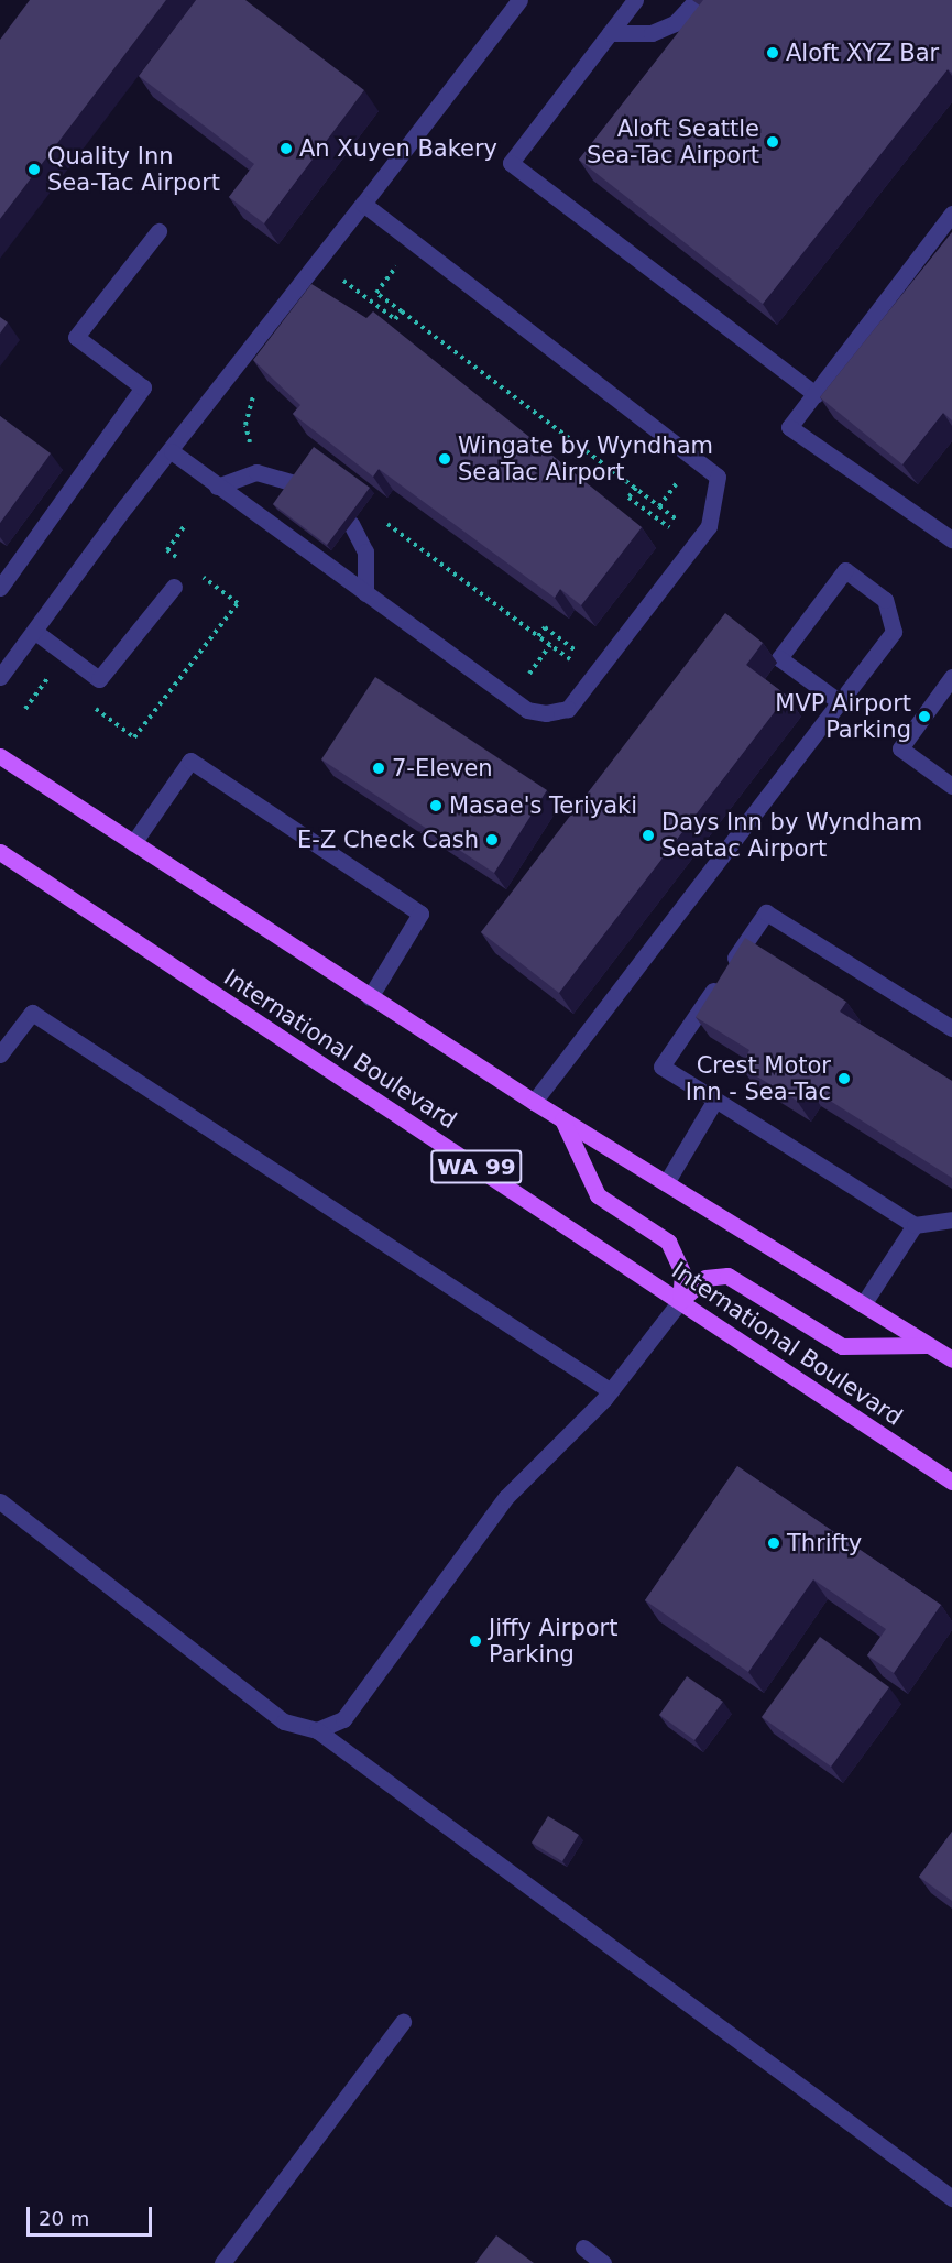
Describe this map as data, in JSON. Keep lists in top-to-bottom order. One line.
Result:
{"streets":{"main road":["International Boulevard","WA 99"]},"places":["Aloft XYZ Bar","Aloft Seattle Sea-Tac Airport","An Xuyen Bakery","Quality Inn Sea-Tac Airport","Wingate by Wyndham SeaTac Airport","MVP Airport Parking","7-Eleven","Masae's Teriyaki","Days Inn by Wyndham Seatac Airport","E-Z Check Cash","Crest Motor Inn - Sea-Tac","Thrifty","Jiffy Airport Parking"],"scale_bar":"20 m"}
